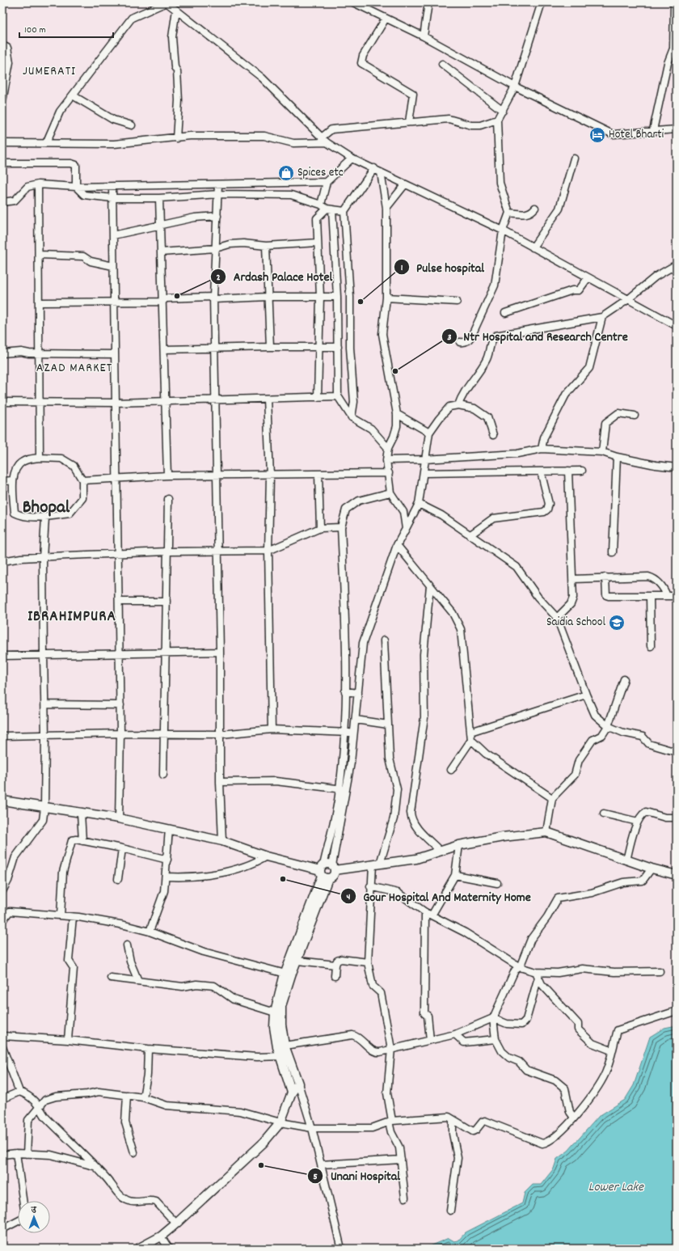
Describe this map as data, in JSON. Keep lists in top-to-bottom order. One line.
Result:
{"districts":["JUMERATI","AZAD MARKET","Bhopal","IBRAHIMPURA"],"water":["Lower Lake"],"places":{"hotel":["Hotel Bharti"],"shop":["Spices etc"],"other":["Ardash Palace Hotel","Pulse hospital","Ntr Hospital and Research Centre","Gour Hospital And Maternity Home","Unani Hospital"],"school or university":["Saidia School"]},"scale_bar":"100 m","north":"top"}
